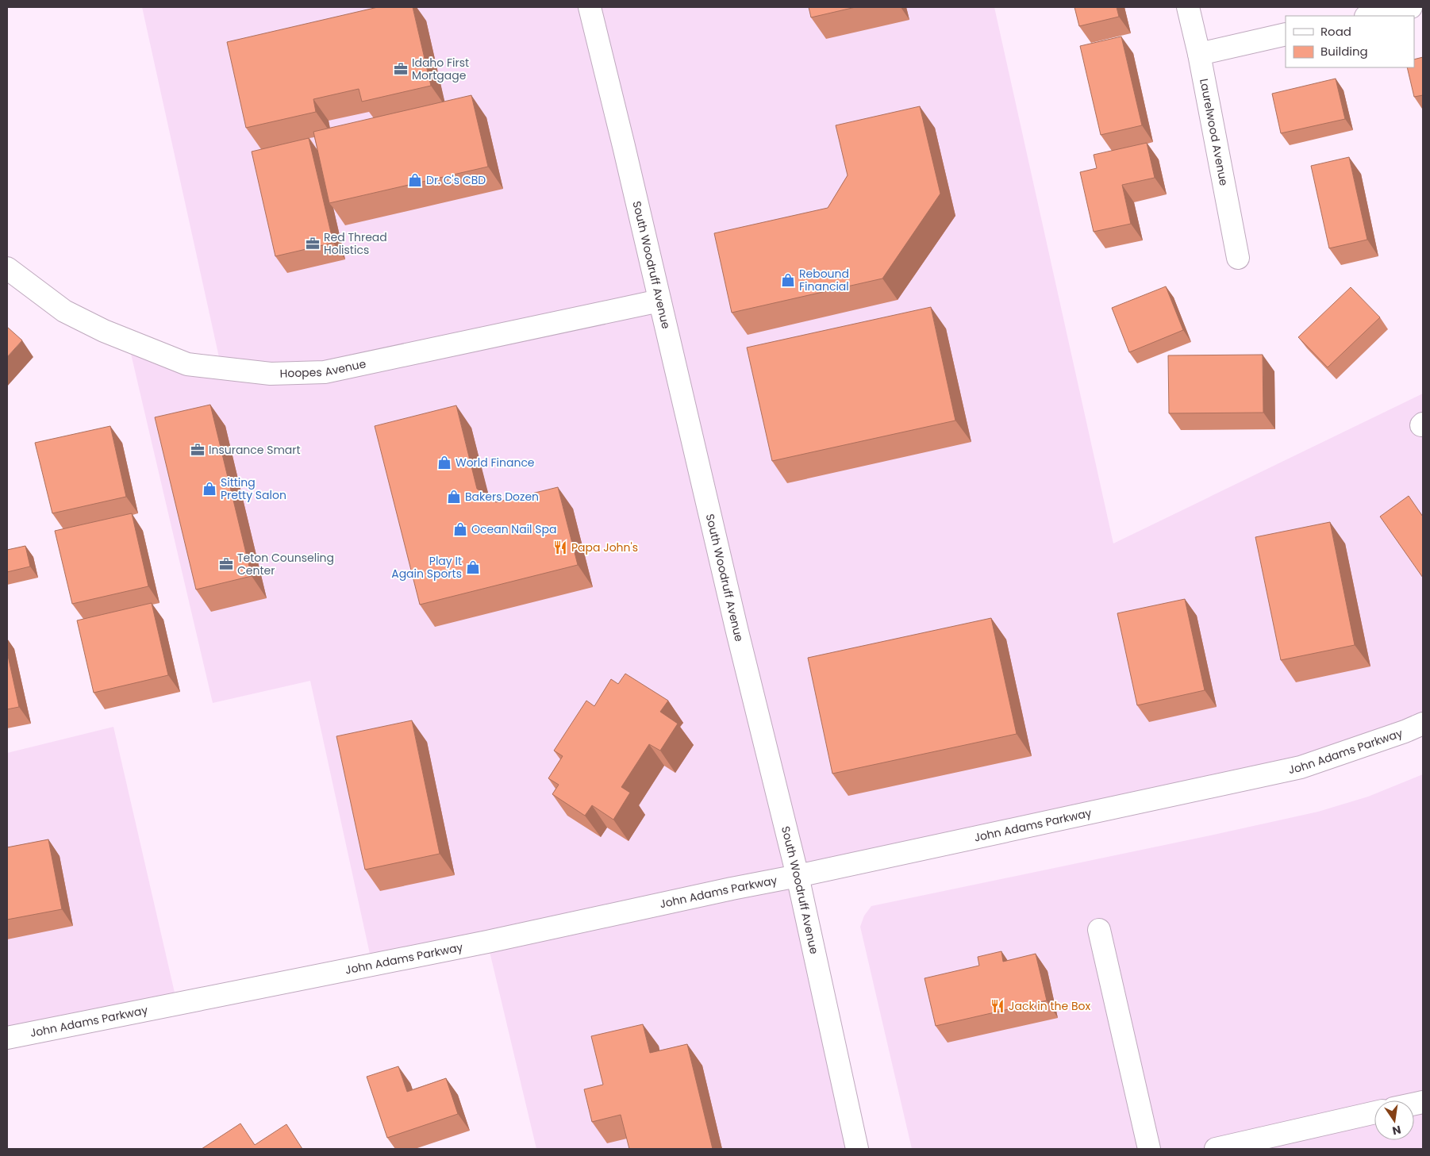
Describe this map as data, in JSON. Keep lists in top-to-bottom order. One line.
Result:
{"streets":{"street":["Laurelwood Avenue","South Woodruff Avenue","Hoopes Avenue","John Adams Parkway"]},"crossings":[["South Woodruff Avenue","Hoopes Avenue"],["South Woodruff Avenue","John Adams Parkway"]],"places":{"office":["Idaho First Mortgage","Red Thread Holistics","Insurance Smart","Teton Counseling Center"],"shop":["Dr. C's CBD","Rebound Financial","World Finance","Sitting Pretty Salon","Bakers Dozen","Ocean Nail Spa","Play It Again Sports"],"restaurant":["Papa John's","Jack in the Box"]},"legend":["Road","Building"],"north":"bottom"}
